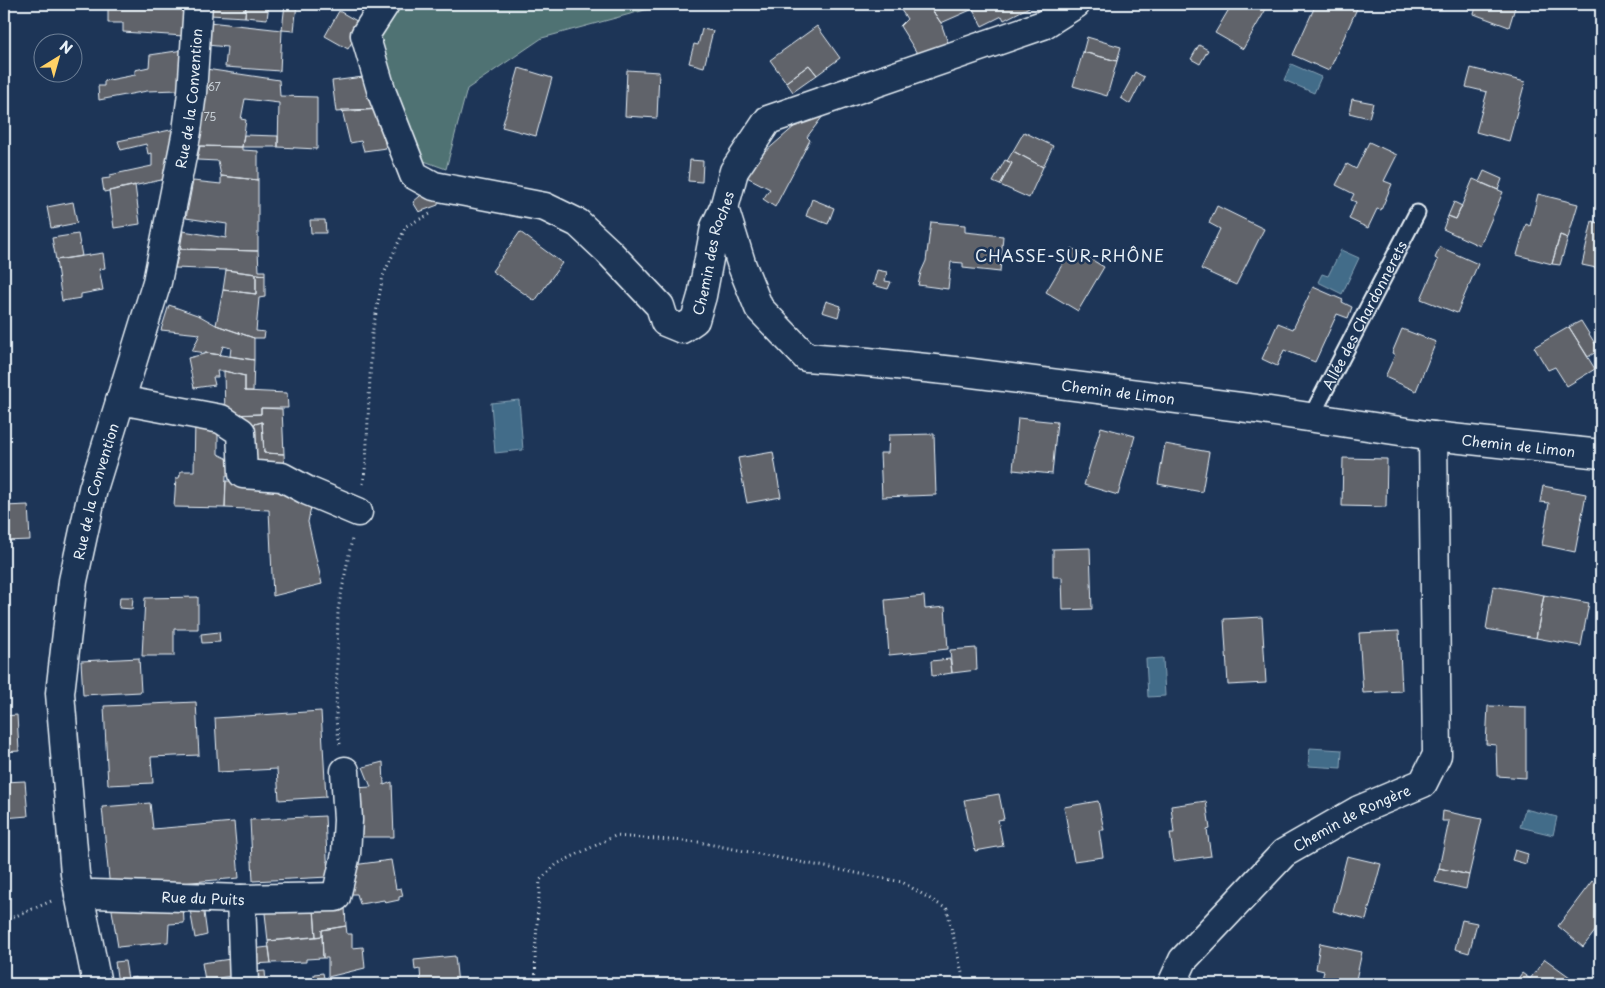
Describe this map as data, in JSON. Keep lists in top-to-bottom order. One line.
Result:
{"streets":{"street":["Rue de la Convention","Chemin des Roches","Chemin de Limon","Chemin de Rongère","Rue du Puits"],"lane":["Allée des Chardonnerets"]},"crossings":[["Rue de la Convention","Rue du Puits"],["Chemin des Roches","Chemin de Limon"],["Allée des Chardonnerets","Chemin de Limon"],["Chemin de Limon","Chemin de Rongère"]],"districts":["CHASSE-SUR-RHÔNE"],"house_numbers":["67","75"],"north":"top right"}
